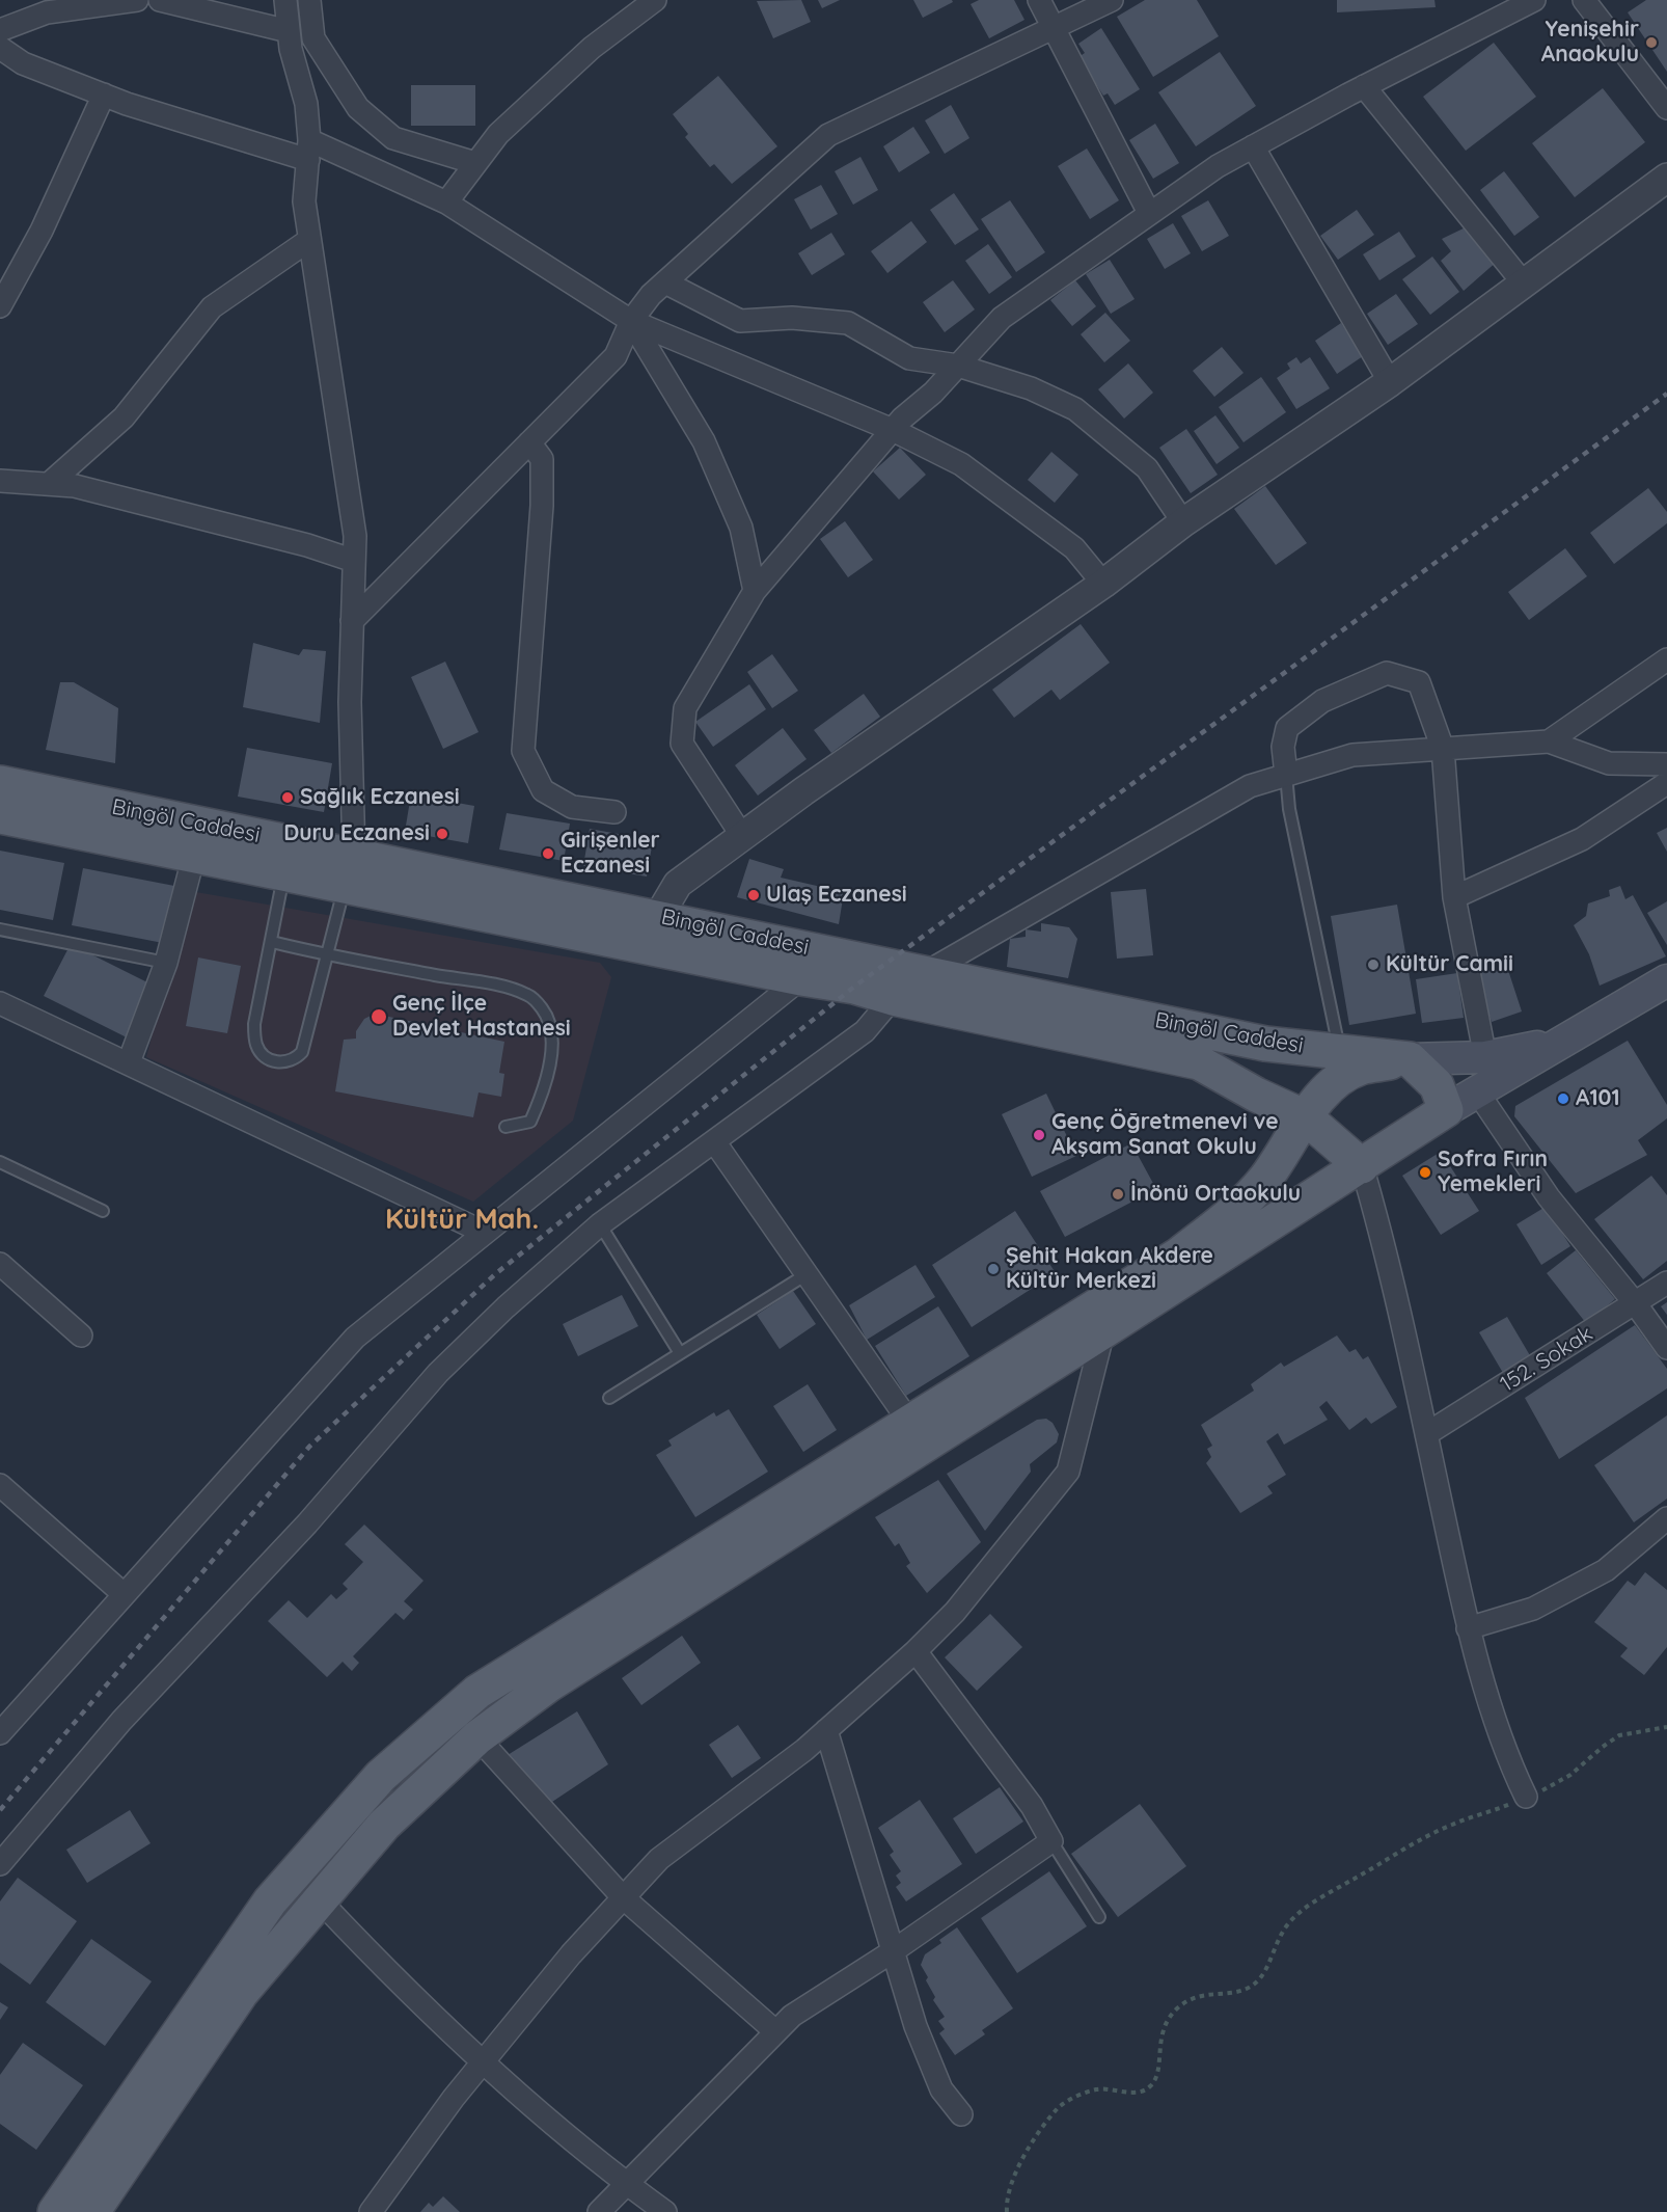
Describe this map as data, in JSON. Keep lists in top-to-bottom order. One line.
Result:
{"streets":{"main road":["Bingöl Caddesi"],"street":["152. Sokak"]},"districts":["Kültür Mah."],"places":["Yenişehir Anaokulu","Sağlık Eczanesi","Duru Eczanesi","Girişenler Eczanesi","Ulaş Eczanesi","Kültür Camii","Genç İlçe Devlet Hastanesi","A101","Genç Öğretmenevi ve Akşam Sanat Okulu","Sofra Fırın Yemekleri","İnönü Ortaokulu","Şehit Hakan Akdere Kültür Merkezi"]}
